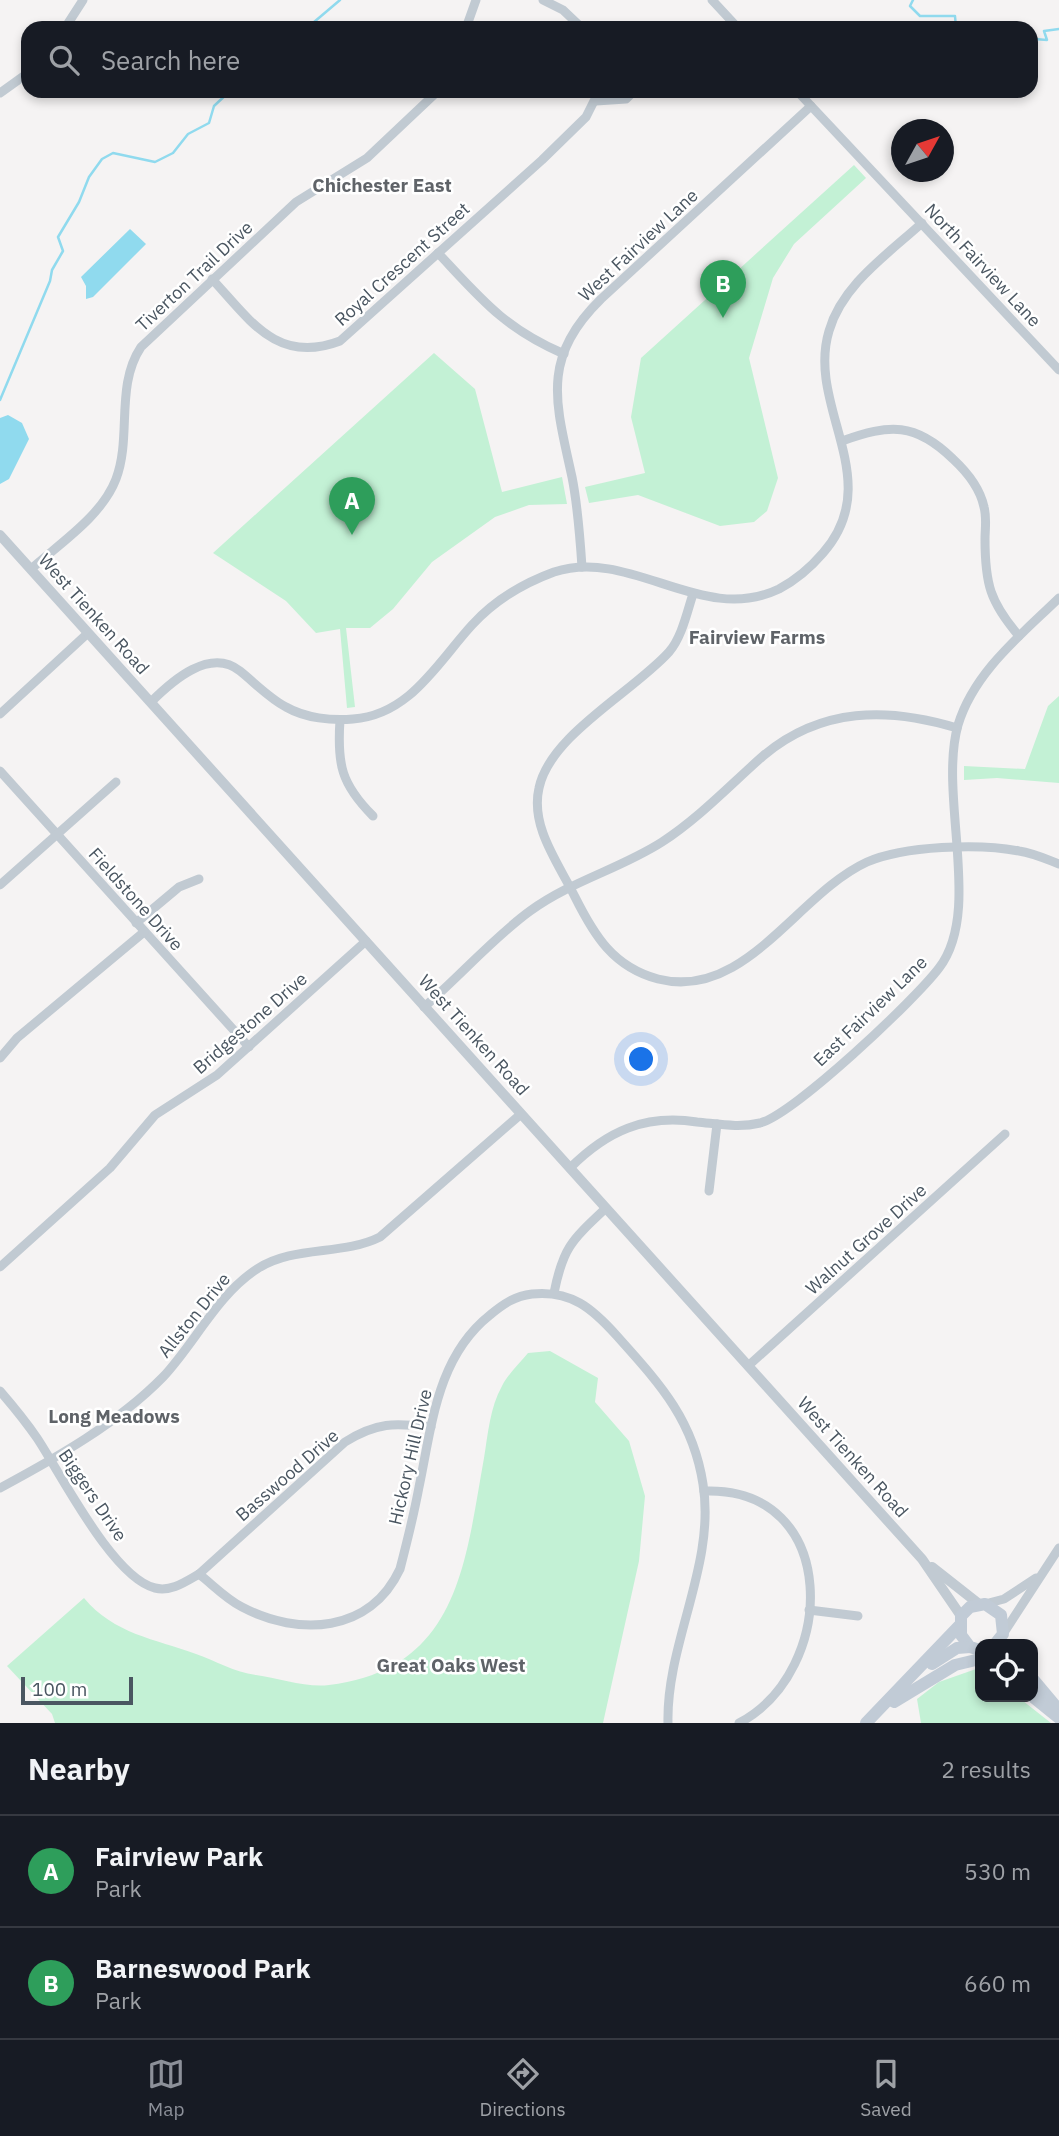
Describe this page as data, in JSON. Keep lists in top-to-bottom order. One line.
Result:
{"streets":{"street":["West Fairview Lane","Royal Crescent Street","North Fairview Lane","Tiverton Trail Drive","West Tienken Road","Fieldstone Drive","East Fairview Lane","Bridgestone Drive","Walnut Grove Drive","Allston Drive","Hickory Hill Drive","Basswood Drive","Biggers Drive"]},"crossings":[["West Fairview Lane","North Fairview Lane"],["Royal Crescent Street","Tiverton Trail Drive"],["Tiverton Trail Drive","West Tienken Road"],["West Tienken Road","East Fairview Lane"],["West Tienken Road","Bridgestone Drive"],["West Tienken Road","Walnut Grove Drive"],["West Tienken Road","Allston Drive"],["Fieldstone Drive","Bridgestone Drive"],["Allston Drive","Biggers Drive"],["Hickory Hill Drive","Basswood Drive"],["Basswood Drive","Biggers Drive"]],"districts":["Chichester East","Fairview Farms","Long Meadows","Great Oaks West"],"scale_bar":"100 m","north":"top right","page":{"search":"Search here","pins":["B","A"],"scale":"100 m","heading":["Nearby","2 results"],"list":[{"mark":"A","name":"Fairview Park","note":"Park","value":"530 m"},{"mark":"B","name":"Barneswood Park","note":"Park","value":"660 m"}],"nav":["Map","Directions","Saved"]}}
